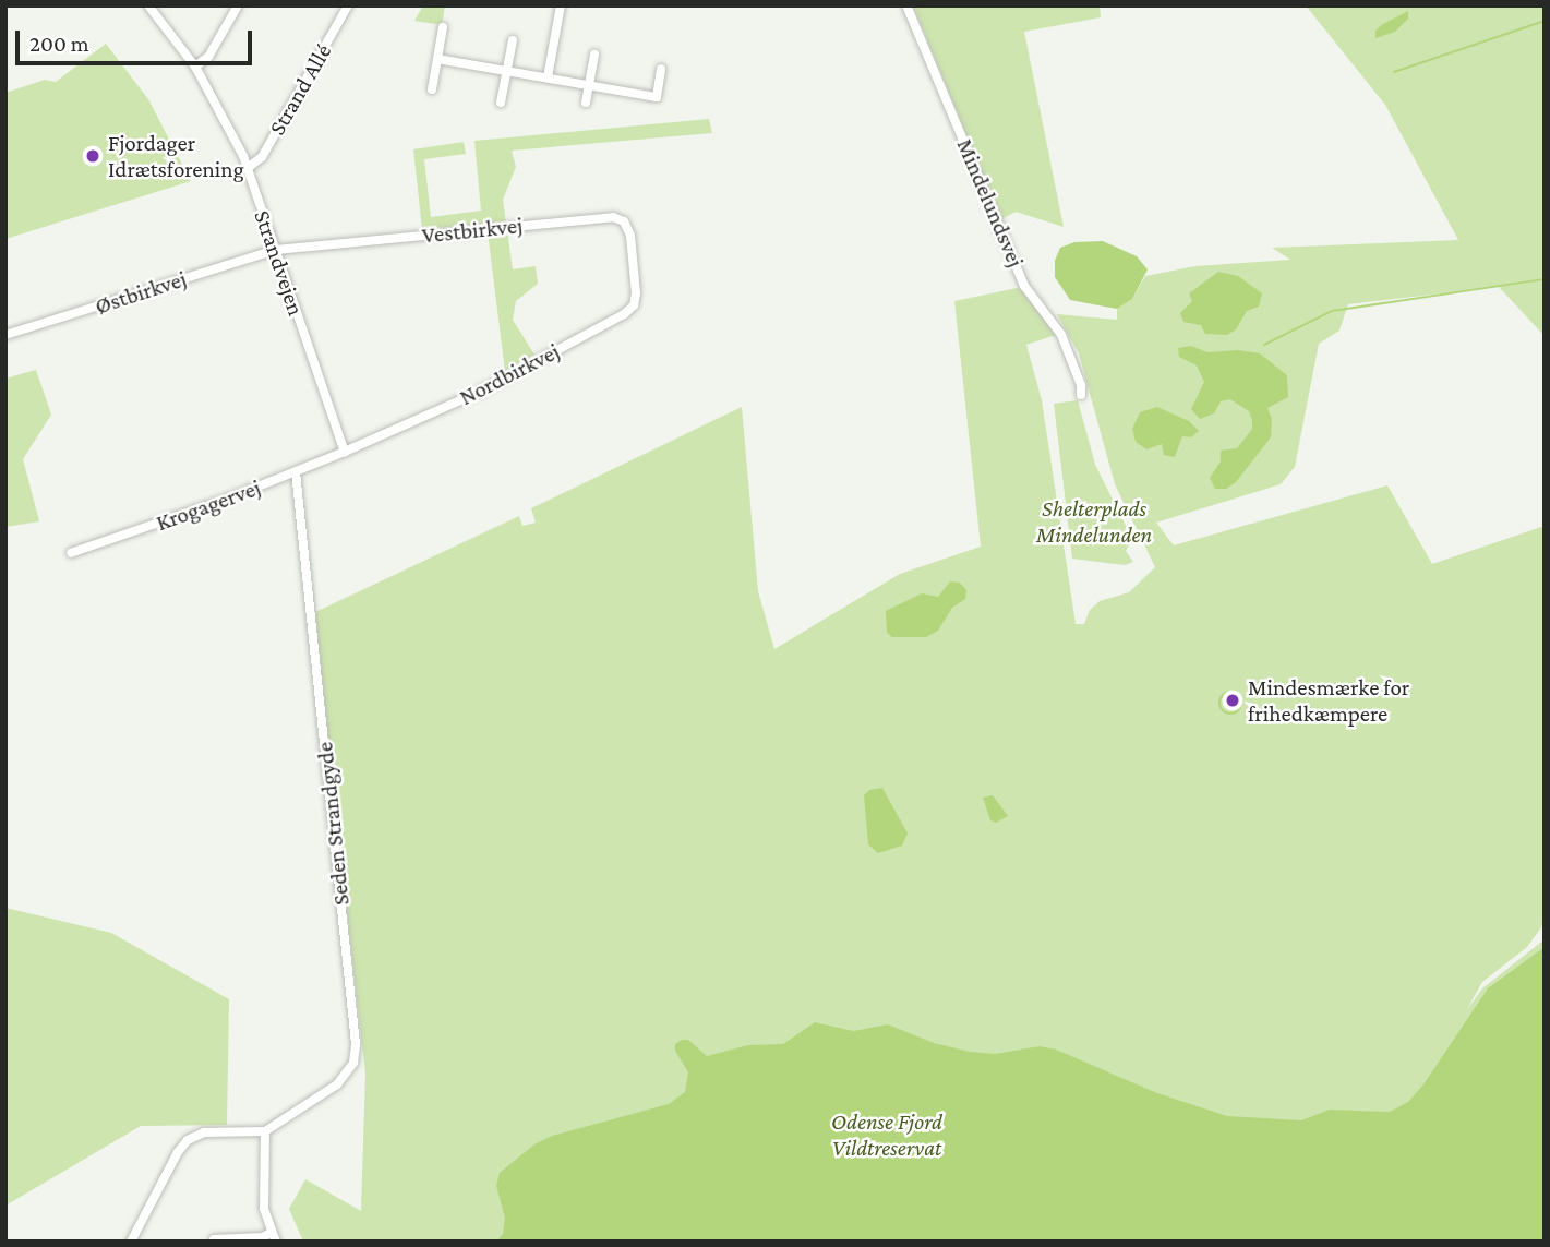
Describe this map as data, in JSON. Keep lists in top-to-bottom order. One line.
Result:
{"streets":{"street":["Strand Allé","Mindelundsvej","Vestbirkvej","Strandvejen","Østbirkvej","Nordbirkvej","Krogagervej","Seden Strandgyde"]},"crossings":[["Strand Allé","Strandvejen"],["Vestbirkvej","Strandvejen"],["Vestbirkvej","Østbirkvej"],["Vestbirkvej","Nordbirkvej"],["Strandvejen","Østbirkvej"],["Strandvejen","Nordbirkvej"],["Strandvejen","Krogagervej"],["Nordbirkvej","Krogagervej"],["Krogagervej","Seden Strandgyde"]],"parks":["Shelterplads Mindelunden","Odense Fjord Vildtreservat"],"places":["Fjordager Idrætsforening","Mindesmærke for frihedkæmpere"],"scale_bar":"200 m"}
